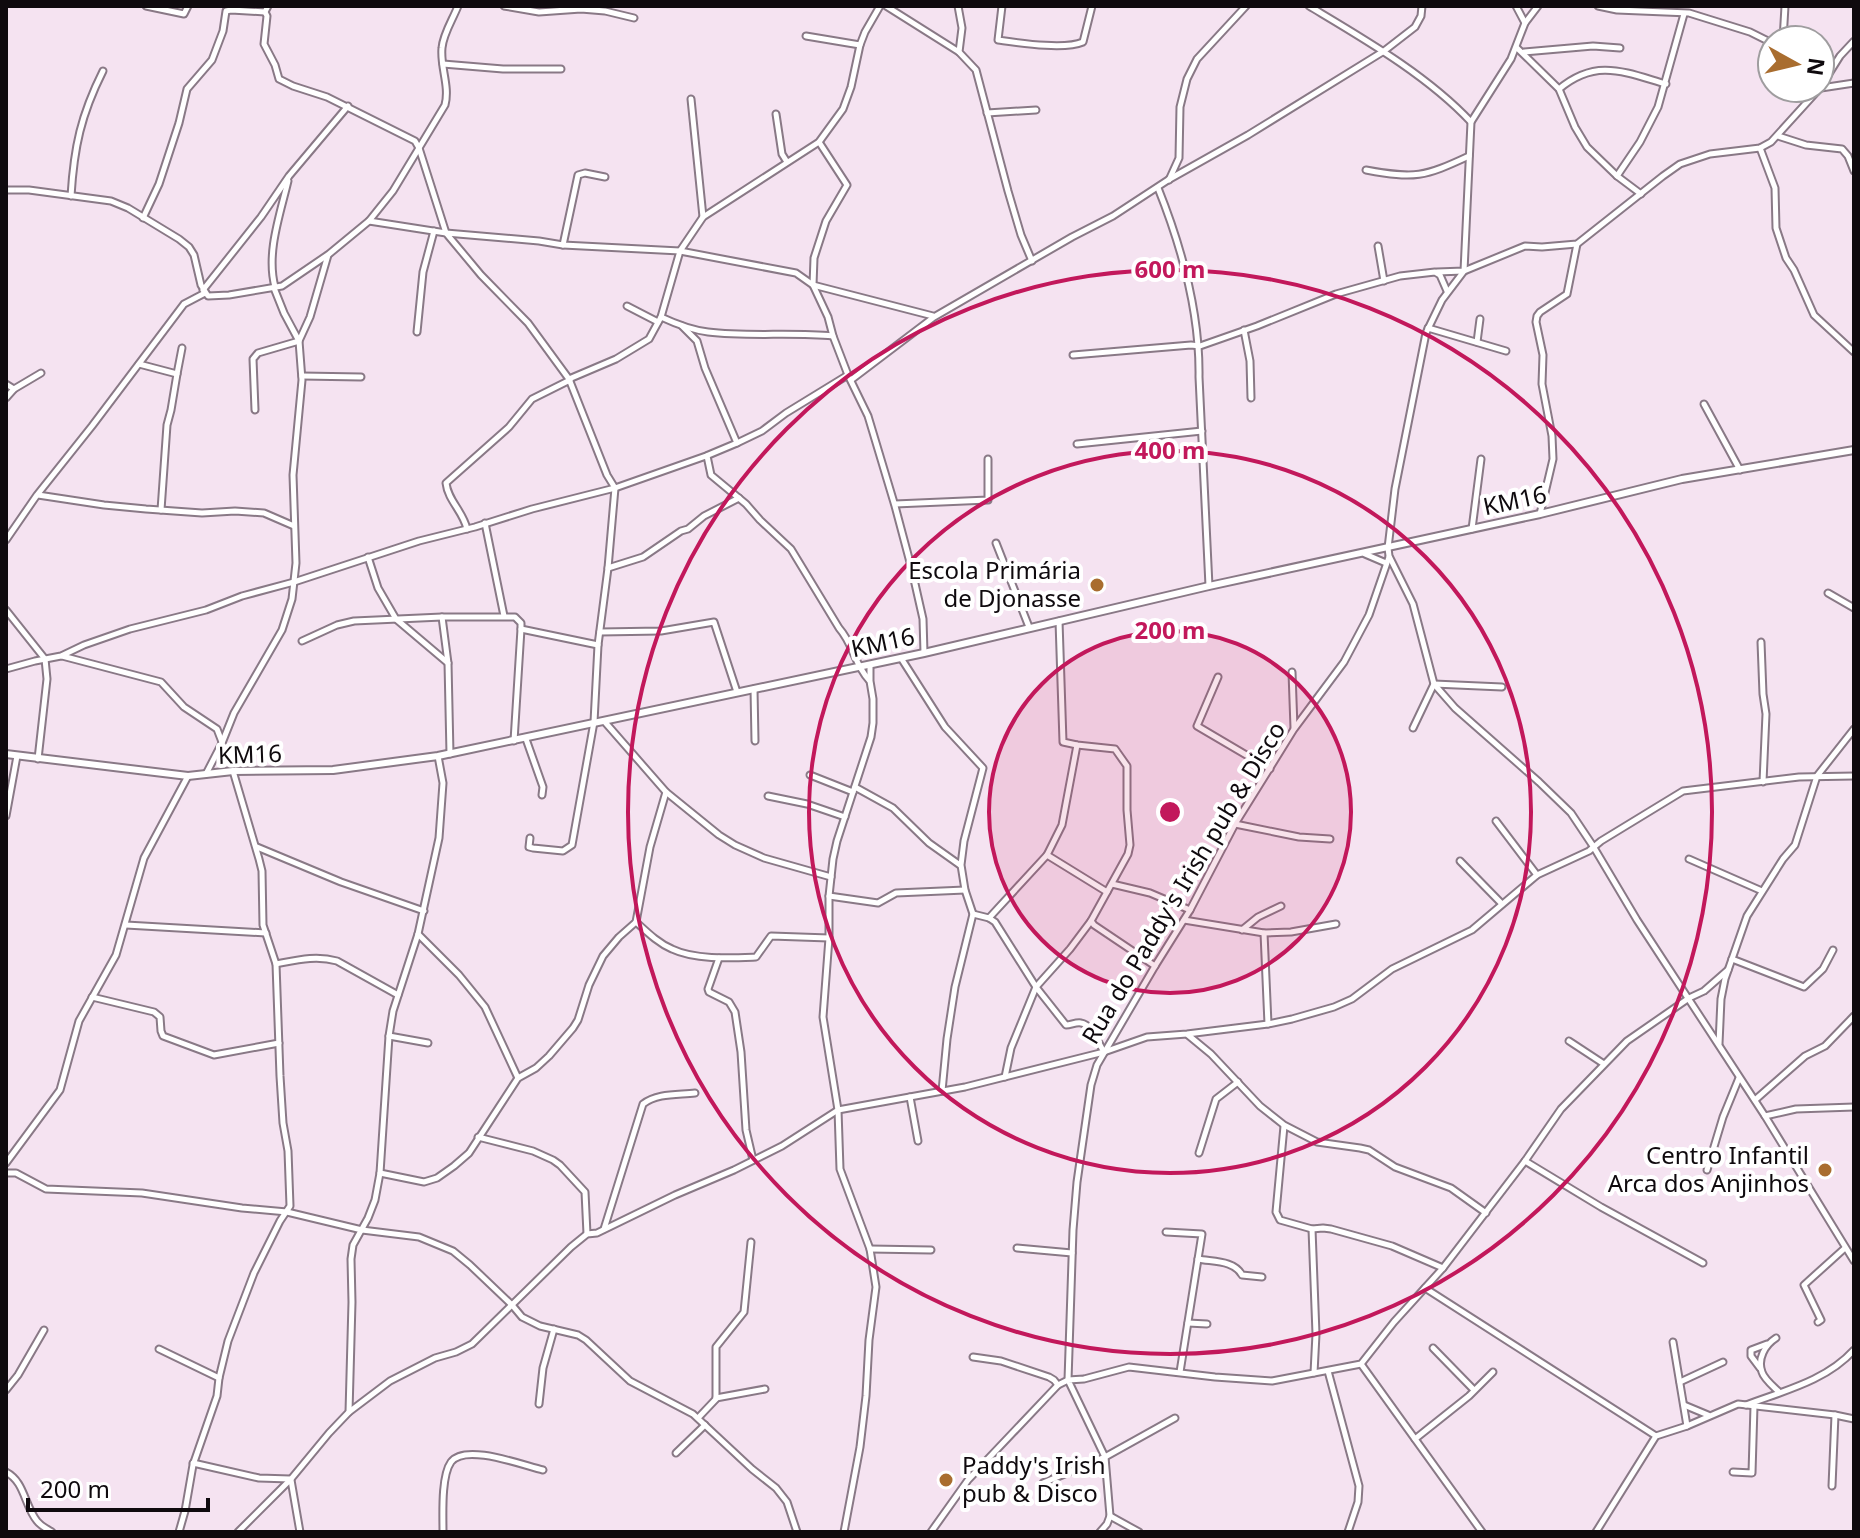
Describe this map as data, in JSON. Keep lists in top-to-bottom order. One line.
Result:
{"streets":{"street":["KM16","Rua do Paddy's Irish pub & Disco"]},"crossings":[["KM16","Rua do Paddy's Irish pub & Disco"]],"places":["Escola Primária de Djonasse","Centro Infantil Arca dos Anjinhos","Paddy's Irish pub & Disco"],"scale_bar":"200 m","north":"right","rings":["600 m","400 m","200 m"]}
